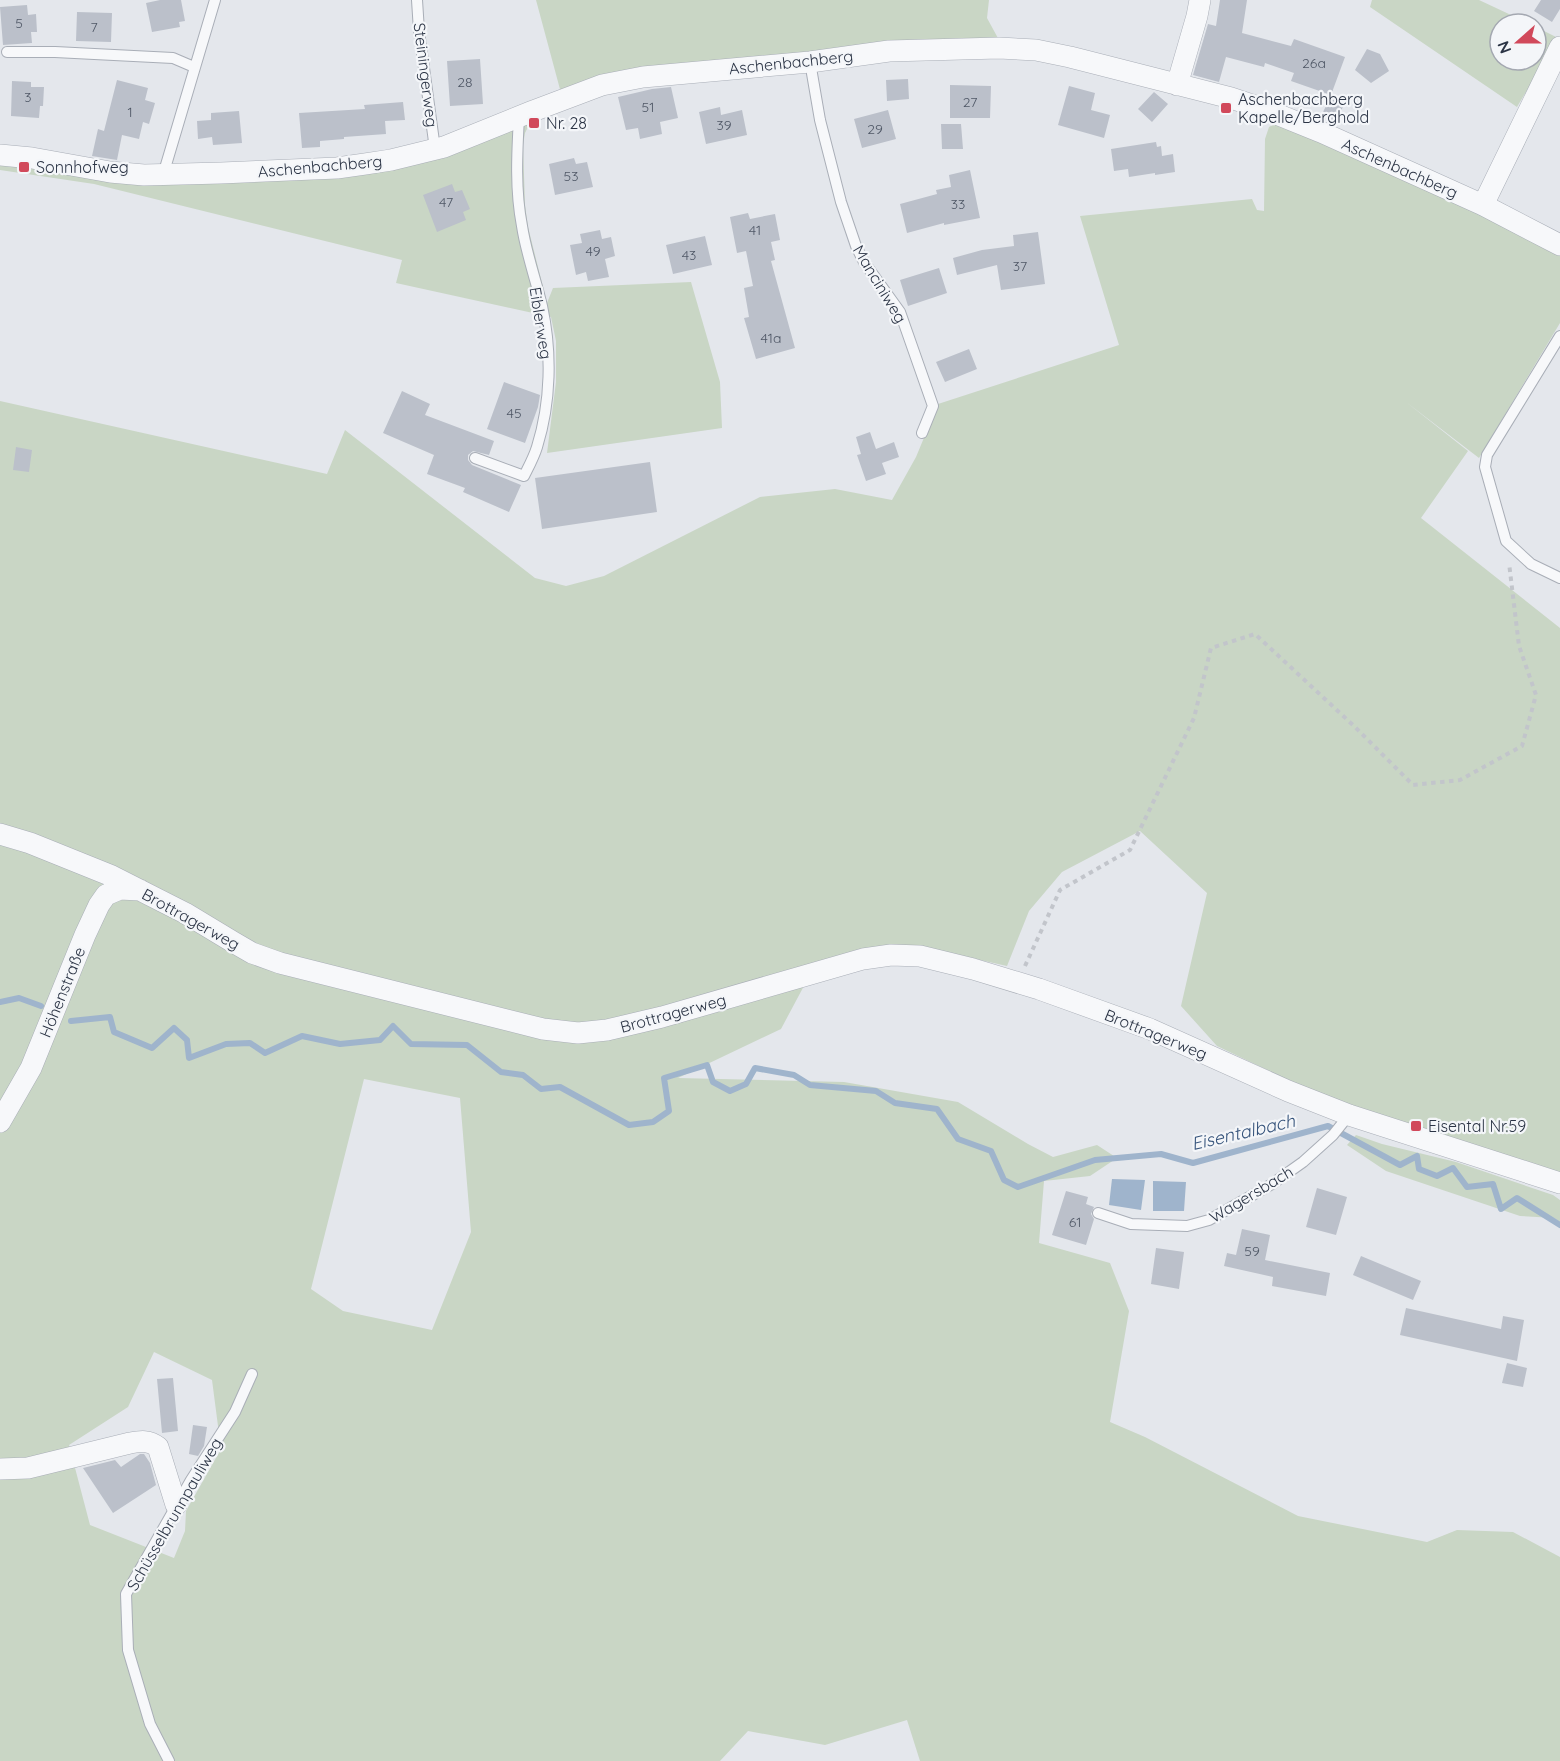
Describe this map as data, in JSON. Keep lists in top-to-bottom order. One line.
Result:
{"streets":{"street":["Aschenbachberg","Brottragerweg","Höhenstraße"],"lane":["Steiningerweg","Manciniweg","Eiblerweg","Wagersbach","Schüsselbrunnpauliweg"]},"crossings":[["Aschenbachberg","Steiningerweg"],["Aschenbachberg","Manciniweg"],["Aschenbachberg","Eiblerweg"],["Brottragerweg","Höhenstraße"],["Brottragerweg","Wagersbach"]],"water":["Eisentalbach"],"places":{"transit":["Aschenbachberg Kapelle/Berghold","Nr. 28","Sonnhofweg","Eisental Nr.59"]},"house_numbers":["5","7","26a","28","3","27","51","1","39","29","53","47","33","41","49","43","37","41a","45","61","59"],"north":"left"}
